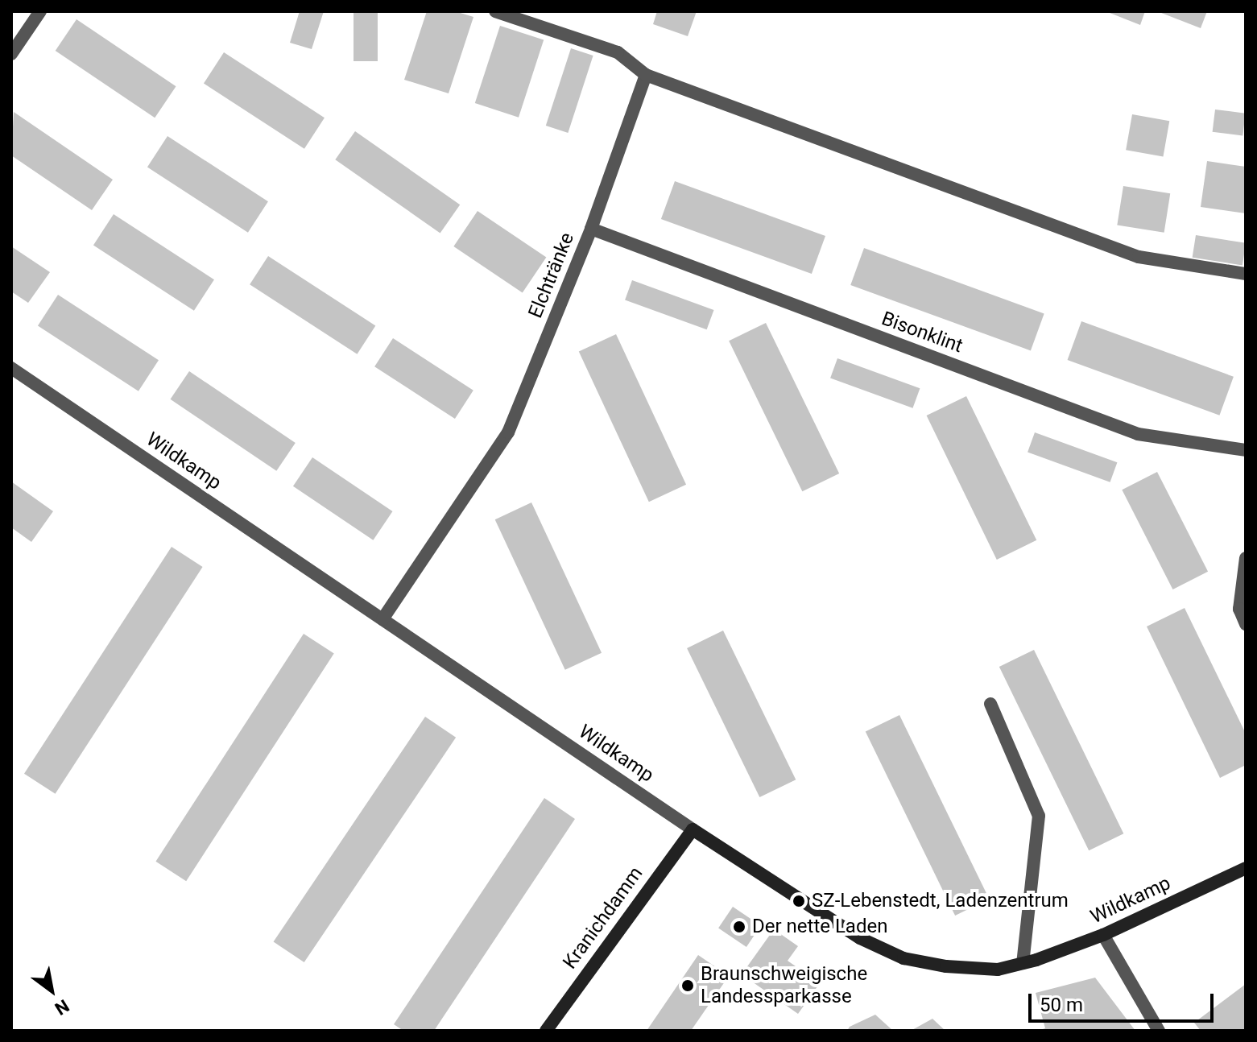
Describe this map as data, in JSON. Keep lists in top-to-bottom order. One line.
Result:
{"streets":{"street":["Elchtränke","Bisonklint","Wildkamp","Kranichdamm"]},"crossings":[["Elchtränke","Bisonklint"],["Elchtränke","Wildkamp"],["Wildkamp","Kranichdamm"]],"places":["SZ-Lebenstedt, Ladenzentrum","Der nette Laden","Braunschweigische Landessparkasse"],"scale_bar":"50 m","north":"bottom right"}
